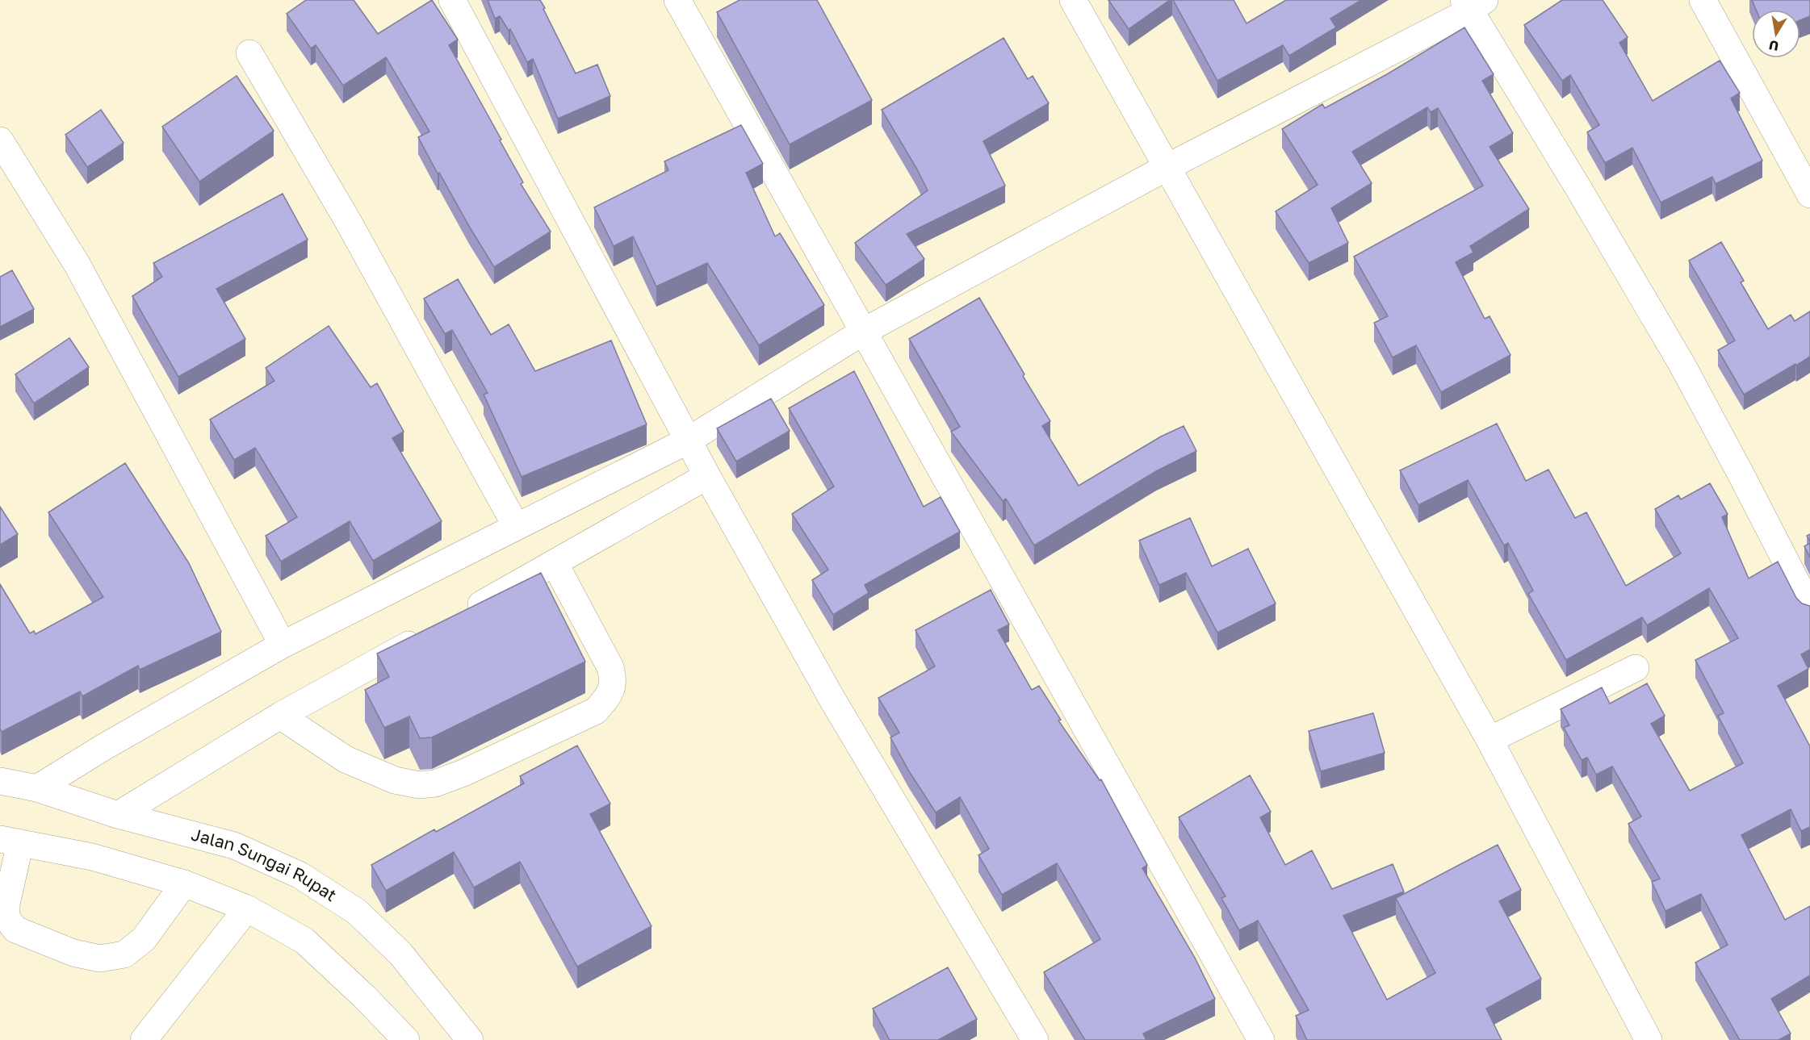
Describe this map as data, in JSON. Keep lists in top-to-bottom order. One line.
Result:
{"streets":{"street":["Jalan Sungai Rupat"]},"north":"bottom"}
